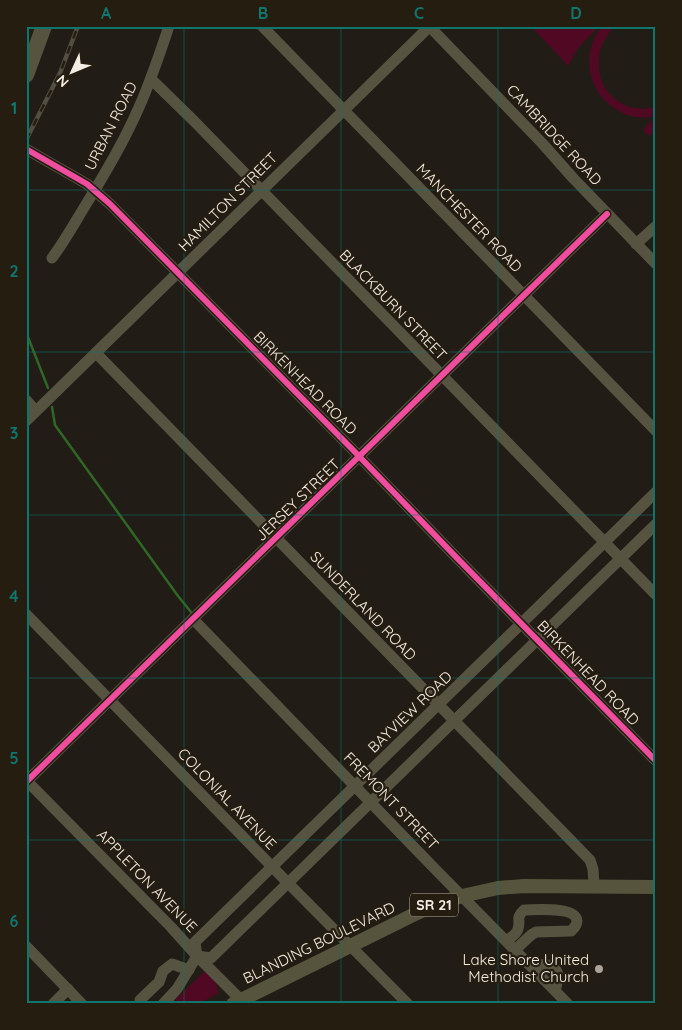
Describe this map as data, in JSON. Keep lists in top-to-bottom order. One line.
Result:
{"streets":{"main road":["SR 21","BLANDING BOULEVARD"],"street":["URBAN ROAD","CAMBRIDGE ROAD","HAMILTON STREET","MANCHESTER ROAD","BLACKBURN STREET","BIRKENHEAD ROAD","JERSEY STREET","SUNDERLAND ROAD","BAYVIEW ROAD","COLONIAL AVENUE","FREMONT STREET","APPLETON AVENUE"]},"crossings":[["URBAN ROAD","BLACKBURN STREET"],["URBAN ROAD","BIRKENHEAD ROAD"],["CAMBRIDGE ROAD","HAMILTON STREET"],["CAMBRIDGE ROAD","JERSEY STREET"],["HAMILTON STREET","MANCHESTER ROAD"],["HAMILTON STREET","BLACKBURN STREET"],["HAMILTON STREET","BIRKENHEAD ROAD"],["HAMILTON STREET","SUNDERLAND ROAD"],["MANCHESTER ROAD","JERSEY STREET"],["BLACKBURN STREET","JERSEY STREET"],["BLACKBURN STREET","BAYVIEW ROAD"],["BIRKENHEAD ROAD","JERSEY STREET"],["BIRKENHEAD ROAD","BAYVIEW ROAD"],["JERSEY STREET","SUNDERLAND ROAD"],["JERSEY STREET","COLONIAL AVENUE"],["JERSEY STREET","FREMONT STREET"],["JERSEY STREET","APPLETON AVENUE"],["SUNDERLAND ROAD","BAYVIEW ROAD"],["SUNDERLAND ROAD","BLANDING BOULEVARD"],["BAYVIEW ROAD","COLONIAL AVENUE"],["BAYVIEW ROAD","FREMONT STREET"],["BAYVIEW ROAD","APPLETON AVENUE"],["COLONIAL AVENUE","BLANDING BOULEVARD"],["FREMONT STREET","BLANDING BOULEVARD"],["APPLETON AVENUE","BLANDING BOULEVARD"]],"places":["Lake Shore United Methodist Church"],"north":"bottom left","grid":{"columns":["A","B","C","D"],"rows":["1","2","3","4","5","6"]}}
